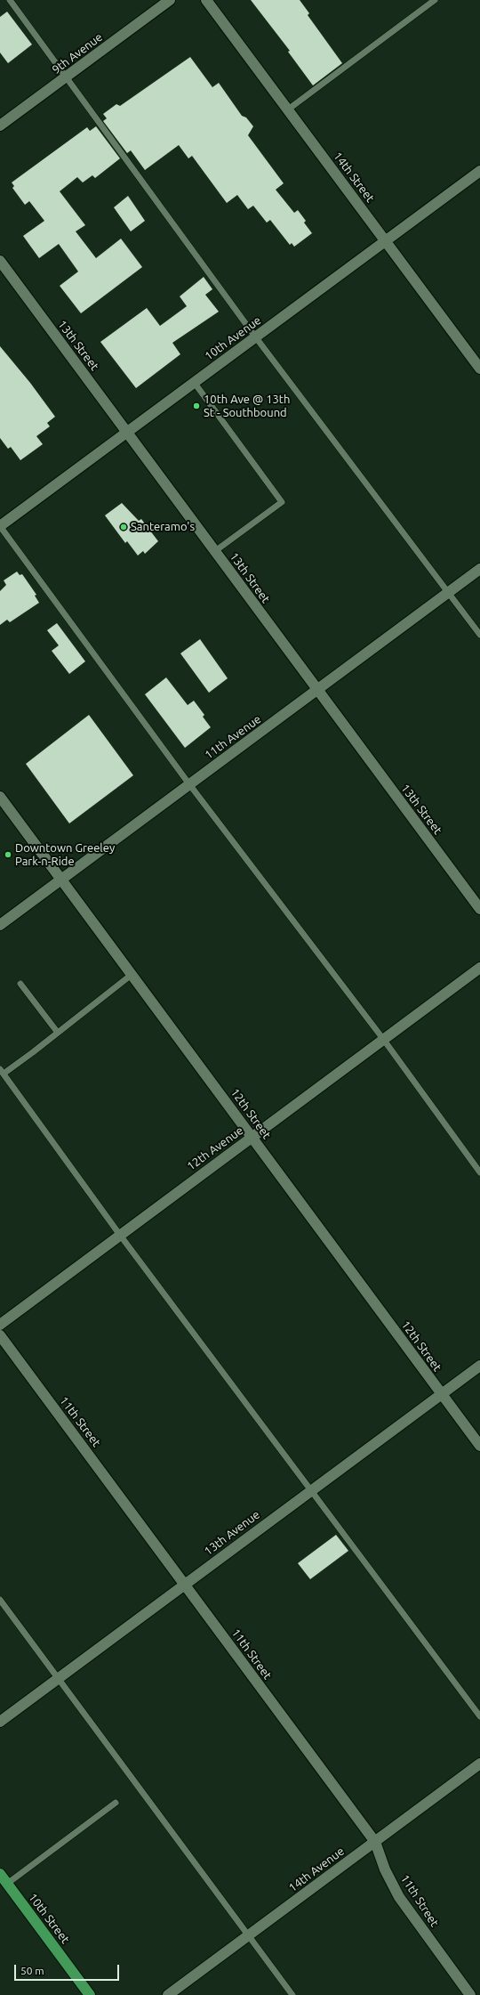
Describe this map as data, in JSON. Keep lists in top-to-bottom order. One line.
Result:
{"streets":{"main road":["10th Street"],"street":["9th Avenue","14th Street","10th Avenue","13th Street","11th Avenue","12th Street","12th Avenue","11th Street","13th Avenue","14th Avenue"]},"crossings":[["14th Street","10th Avenue"],["10th Avenue","13th Street"],["13th Street","11th Avenue"],["11th Avenue","12th Street"],["12th Street","12th Avenue"],["12th Street","13th Avenue"],["11th Street","13th Avenue"],["11th Street","14th Avenue"]],"places":["10th Ave @ 13th St - Southbound","Santeramo's","Downtown Greeley Park-n-Ride"],"scale_bar":"50 m"}
